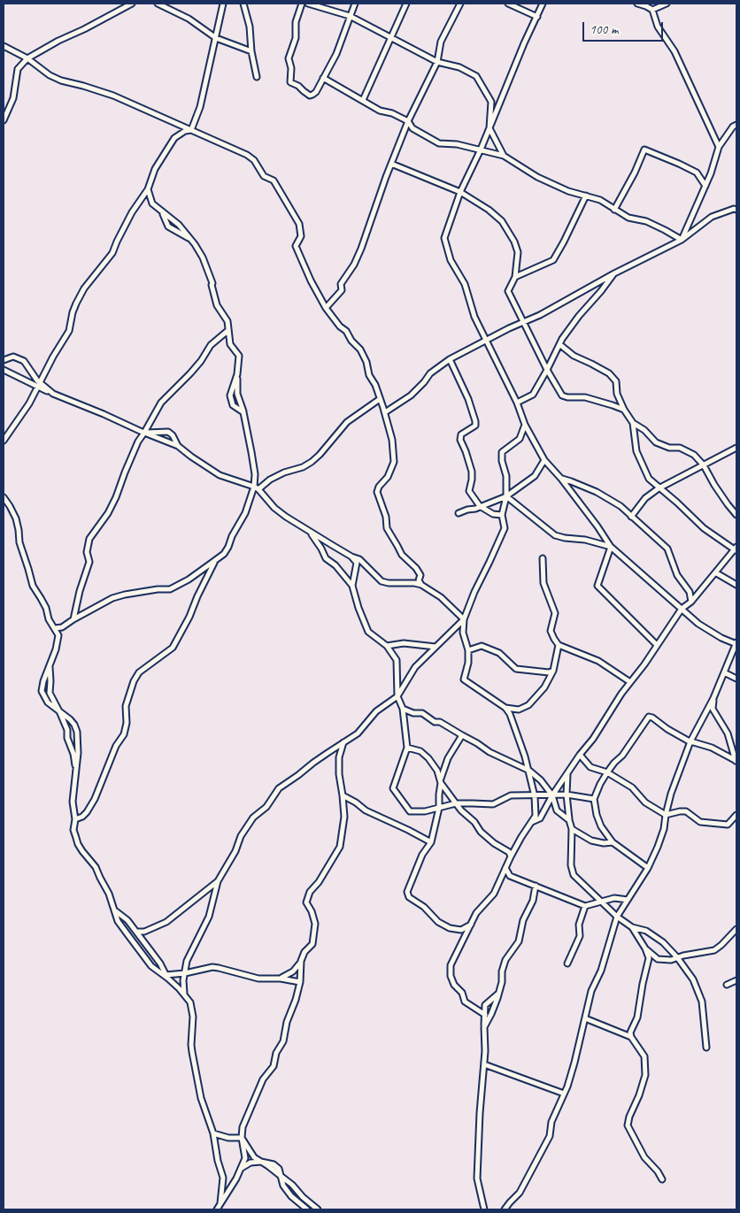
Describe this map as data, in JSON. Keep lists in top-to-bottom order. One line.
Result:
{"scale_bar":"100 m"}
